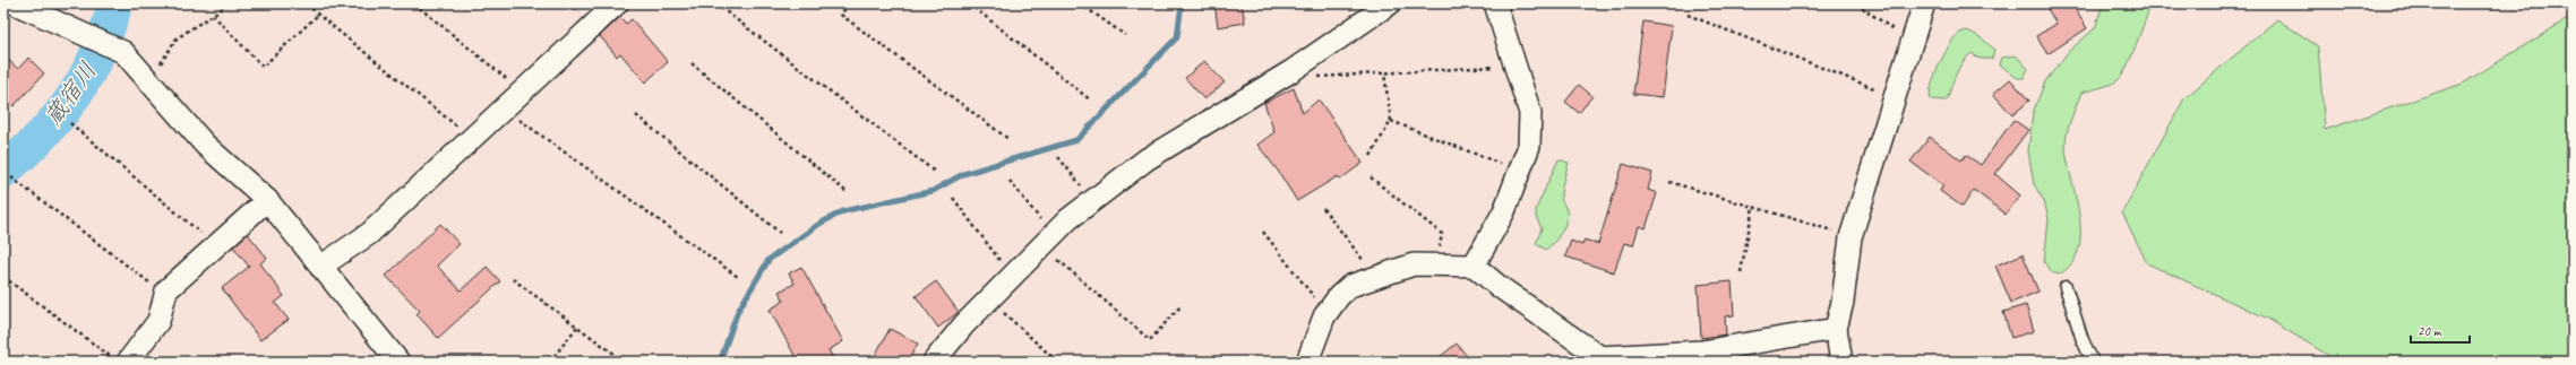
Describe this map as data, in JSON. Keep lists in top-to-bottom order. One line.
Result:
{"water":["蔵宿川"],"scale_bar":"20 m"}
